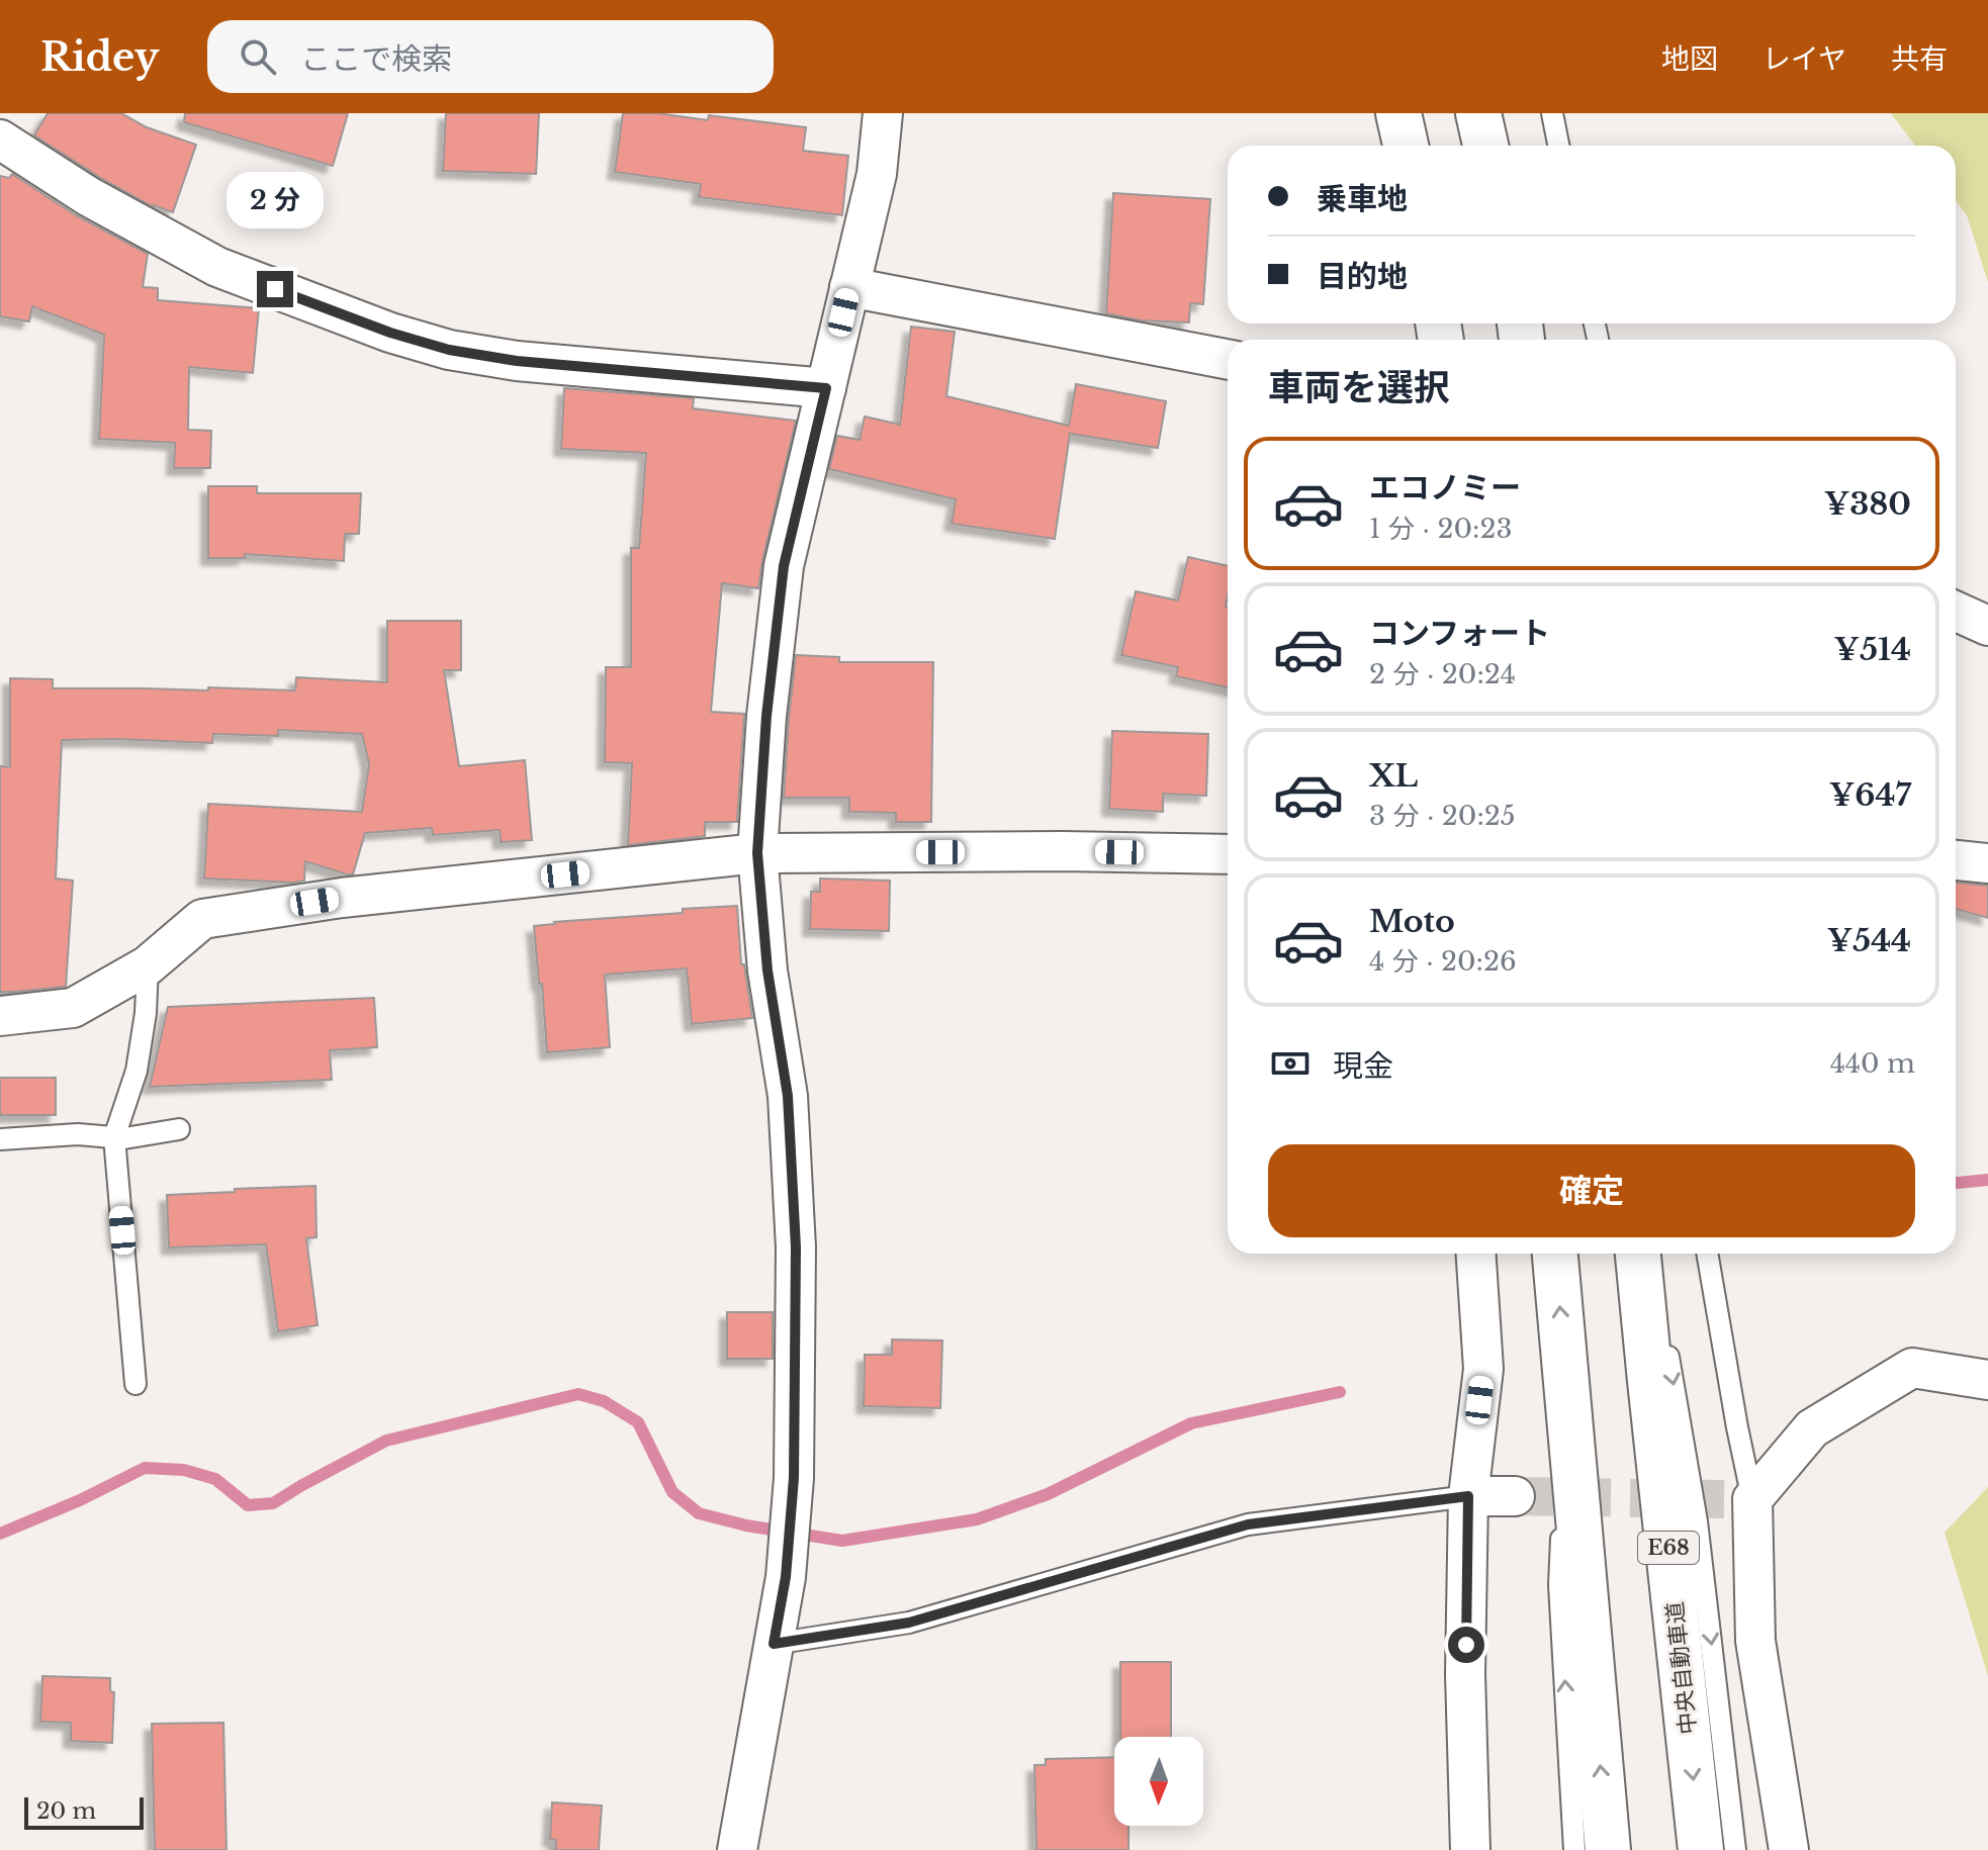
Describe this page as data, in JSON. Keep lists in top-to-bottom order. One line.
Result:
{"streets":{"highway":["E68","中央自動車道"]},"scale_bar":"20 m","north":"bottom","page":{"header":"Ridey","search":"ここで検索","nav":["地図","レイヤ","共有"],"banner":["乗車地","目的地"],"bubble":"2 分","heading":"車両を選択","list":[{"name":"エコノミー","note":"1 分 · 20:23","value":"¥380"},{"name":"コンフォート","note":"2 分 · 20:24","value":"¥514"},{"name":"XL","note":"3 分 · 20:25","value":"¥647"},{"name":"Moto","note":"4 分 · 20:26","value":"¥544"}],"pay":["現金","440 m"],"buttons":"確定","scale":"20 m"}}
